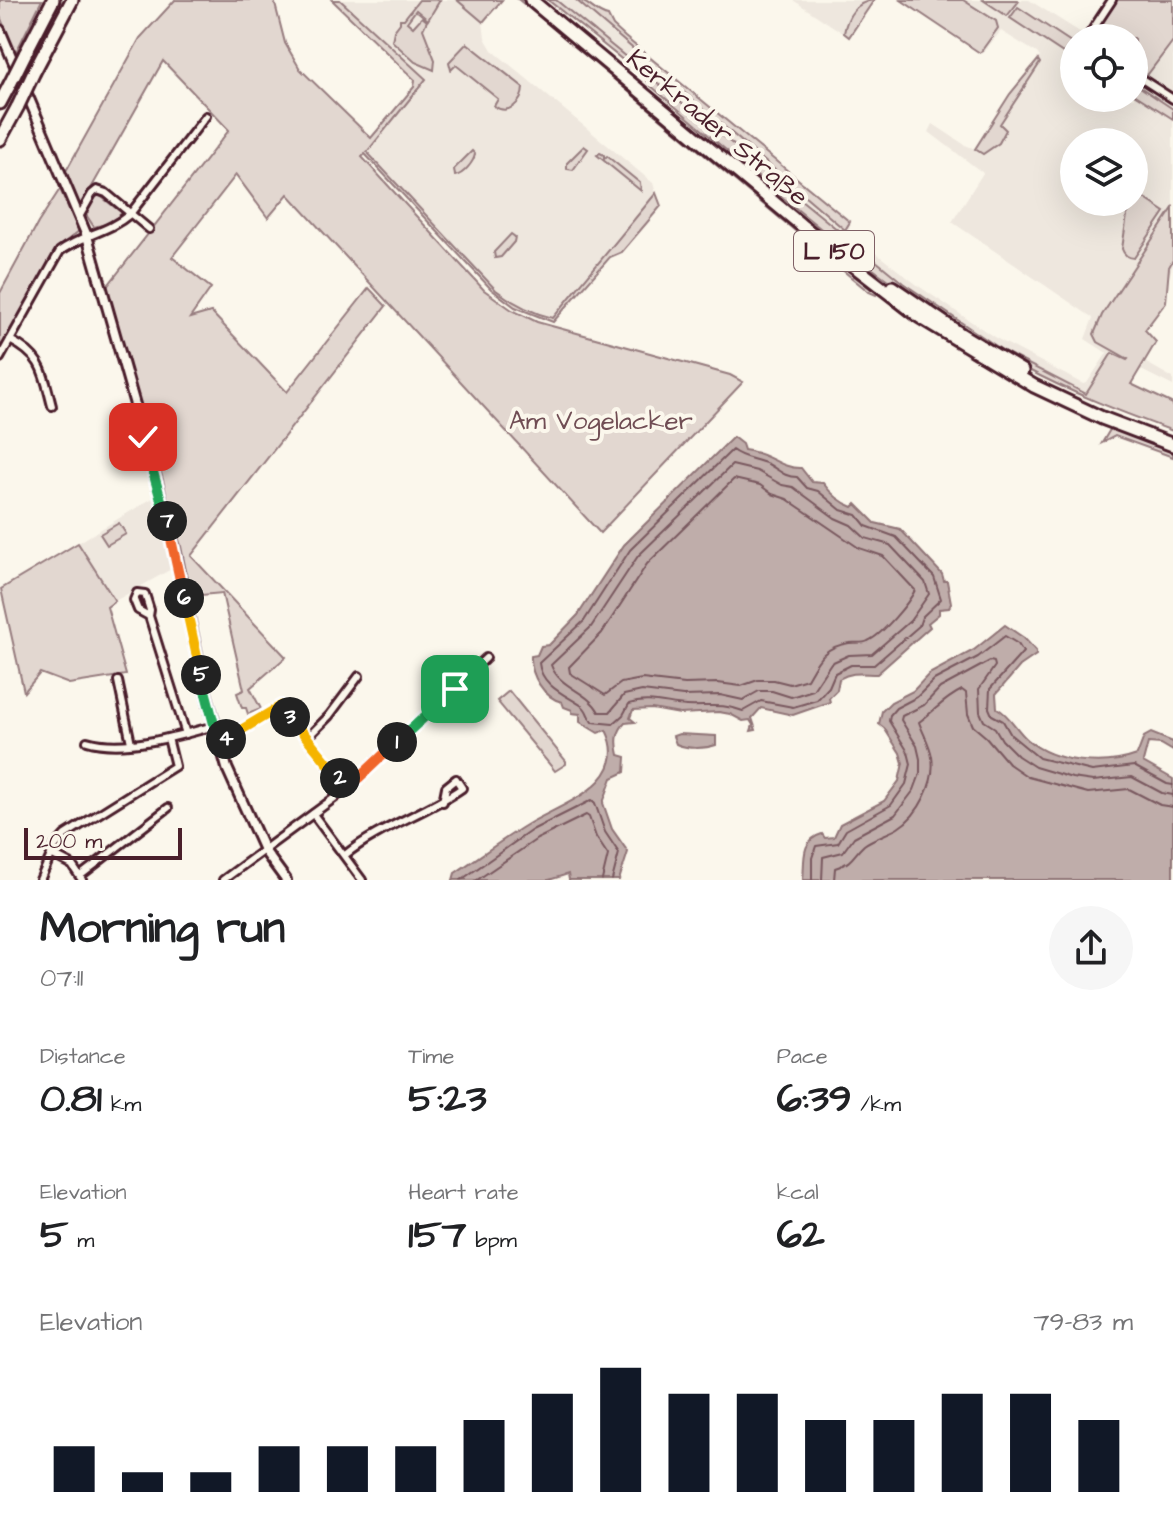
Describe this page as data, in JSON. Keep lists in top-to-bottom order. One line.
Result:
{"streets":{"highway":["Kerkrader Straße","L 150"]},"parks":["Am Vogelacker"],"scale_bar":"200 m","page":{"pins":["7","6","5","3","4","1","2"],"scale":"200 m","heading":["Morning run","07:11"],"stats":[["Distance","0.81 km"],["Time","5:23"],["Pace","6:39 /km"],["Elevation","5 m"],["Heart rate","157 bpm"],["kcal","62"]],"chart":["Elevation","79–83 m"]}}
